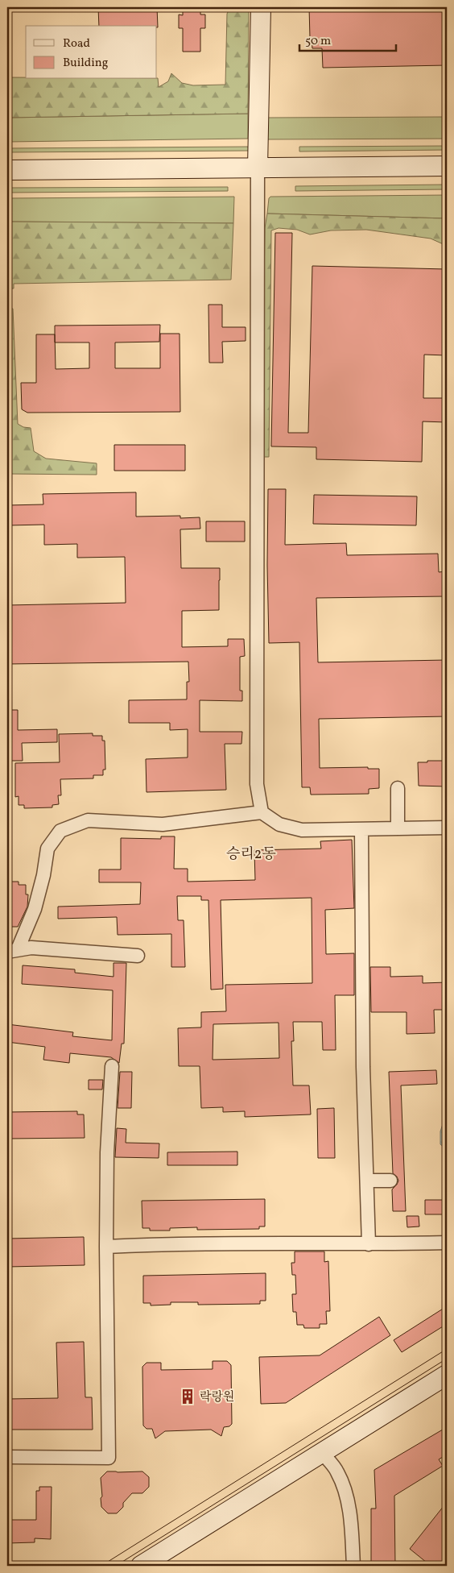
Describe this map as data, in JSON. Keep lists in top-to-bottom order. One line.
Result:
{"districts":["승리2동"],"places":{"building":["락랑원"]},"legend":["Road","Building"],"scale_bar":"50 m"}
